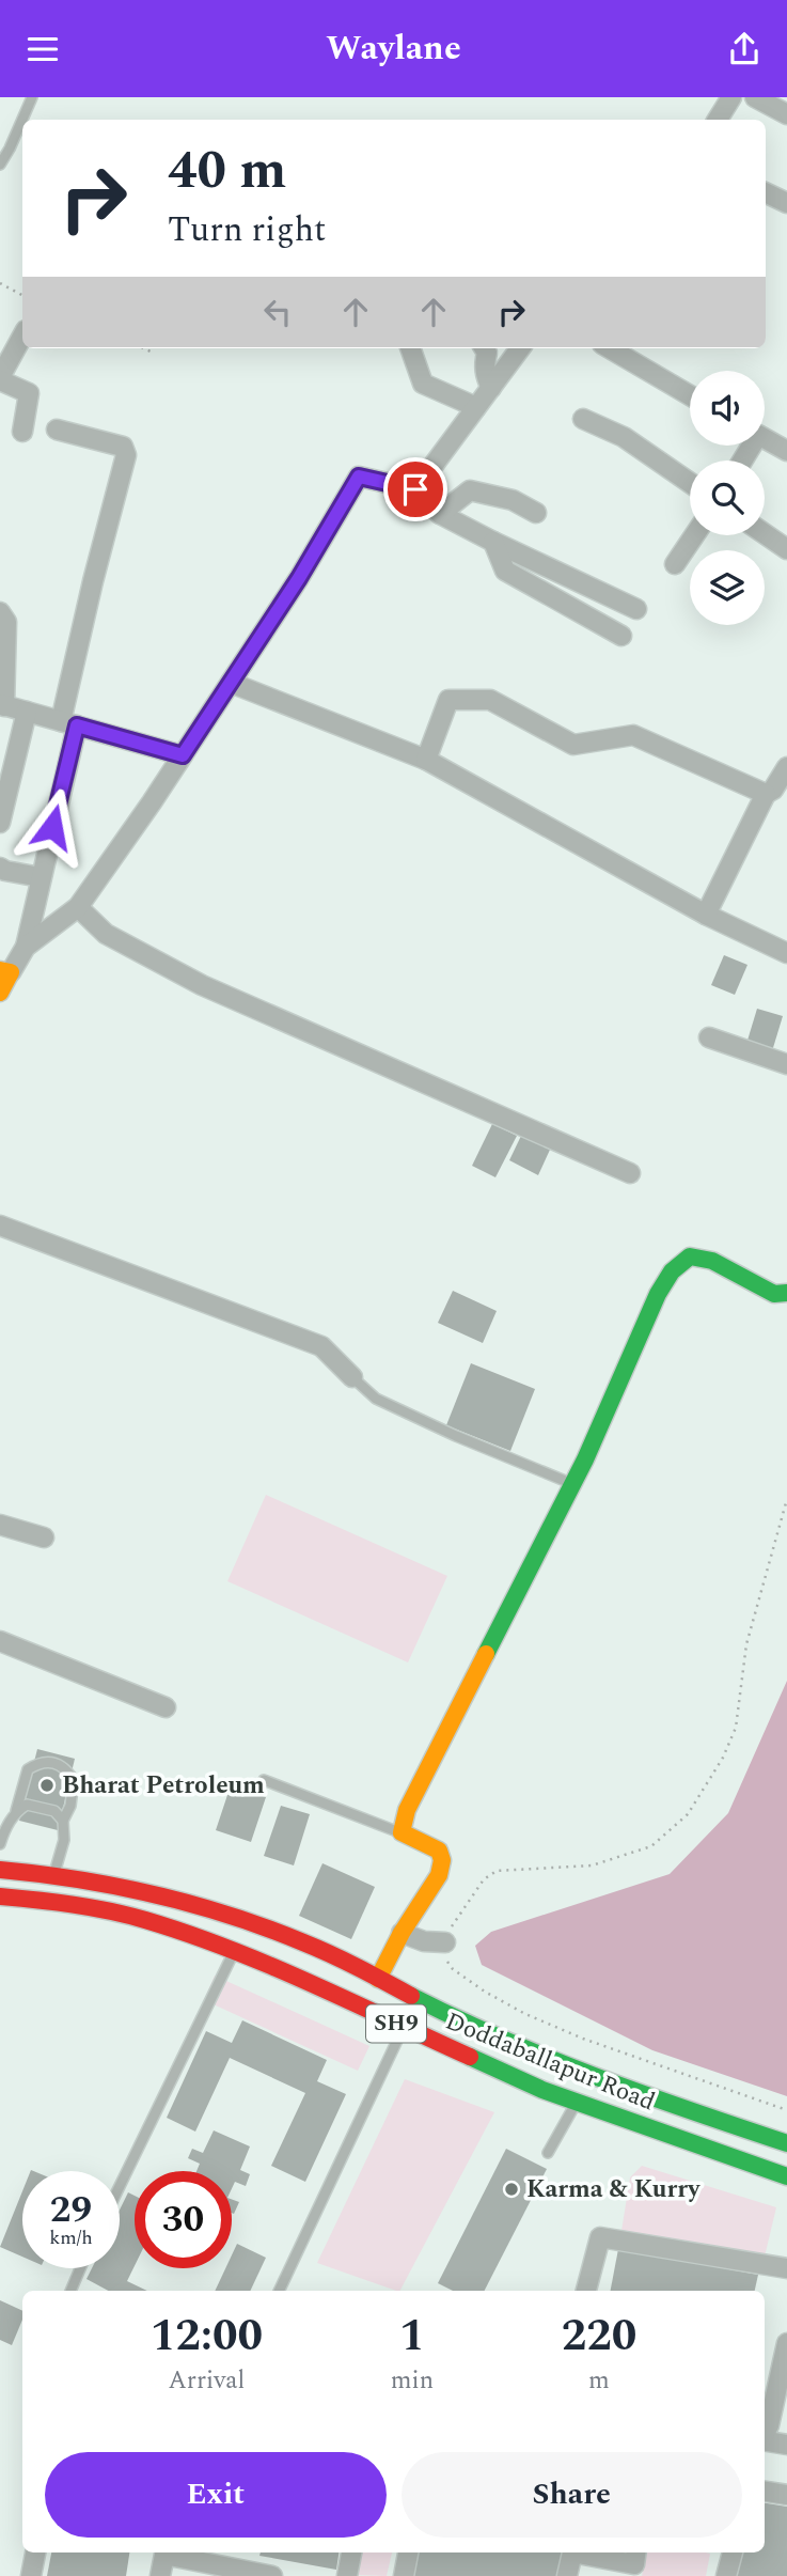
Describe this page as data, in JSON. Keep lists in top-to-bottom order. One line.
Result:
{"streets":{"main road":["SH9","Doddaballapur Road"]},"places":["Bharat Petroleum","Karma & Kurry"],"page":{"header":"Waylane","turn":["40 m","Turn right"],"speed":"29 km/h","limit":"30","eta":["12:00","Arrival","1","min","220","m"],"buttons":["Exit","Share"]}}
